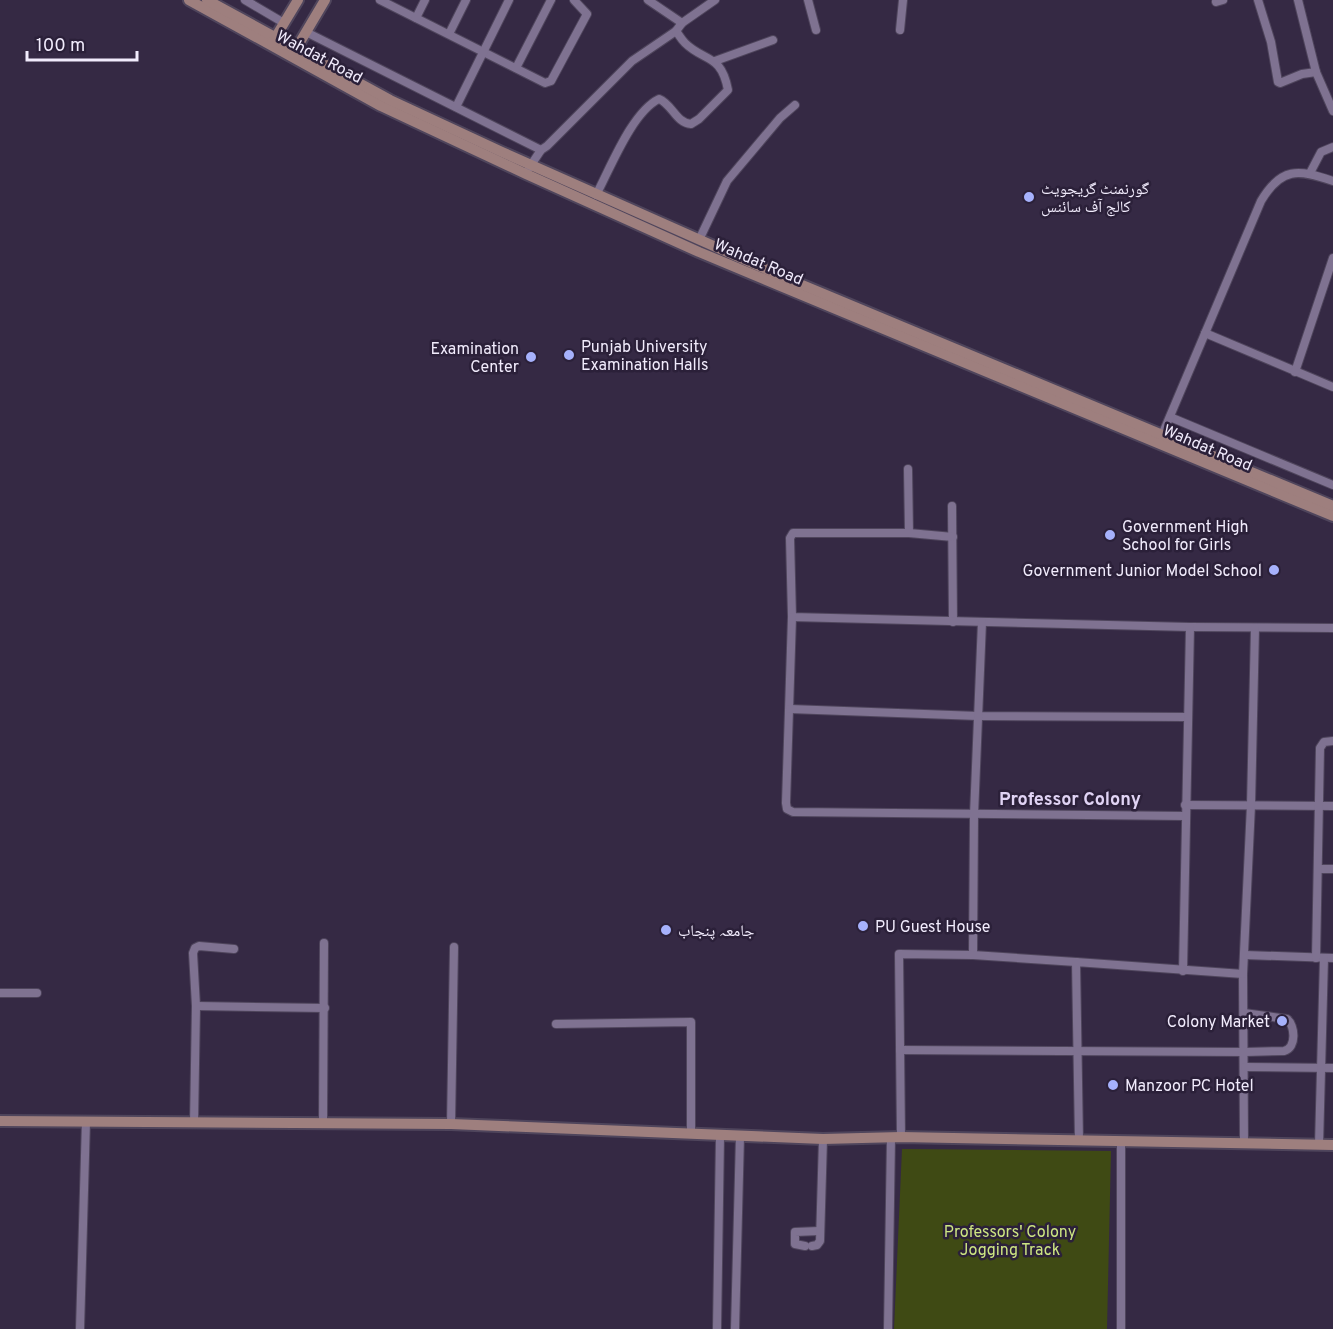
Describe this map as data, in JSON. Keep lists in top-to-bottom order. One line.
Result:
{"streets":{"main road":["Wahdat Road"]},"districts":["Professor Colony"],"parks":["Professors' Colony Jogging Track"],"places":["گورنمنٹ گریجویٹ کالج آف سائنس","Punjab University Examination Halls","Examination Center","Government High School for Girls","Government Junior Model School","PU Guest House","جامعہ پنجاب","Colony Market","Manzoor PC Hotel"],"scale_bar":"100 m"}
